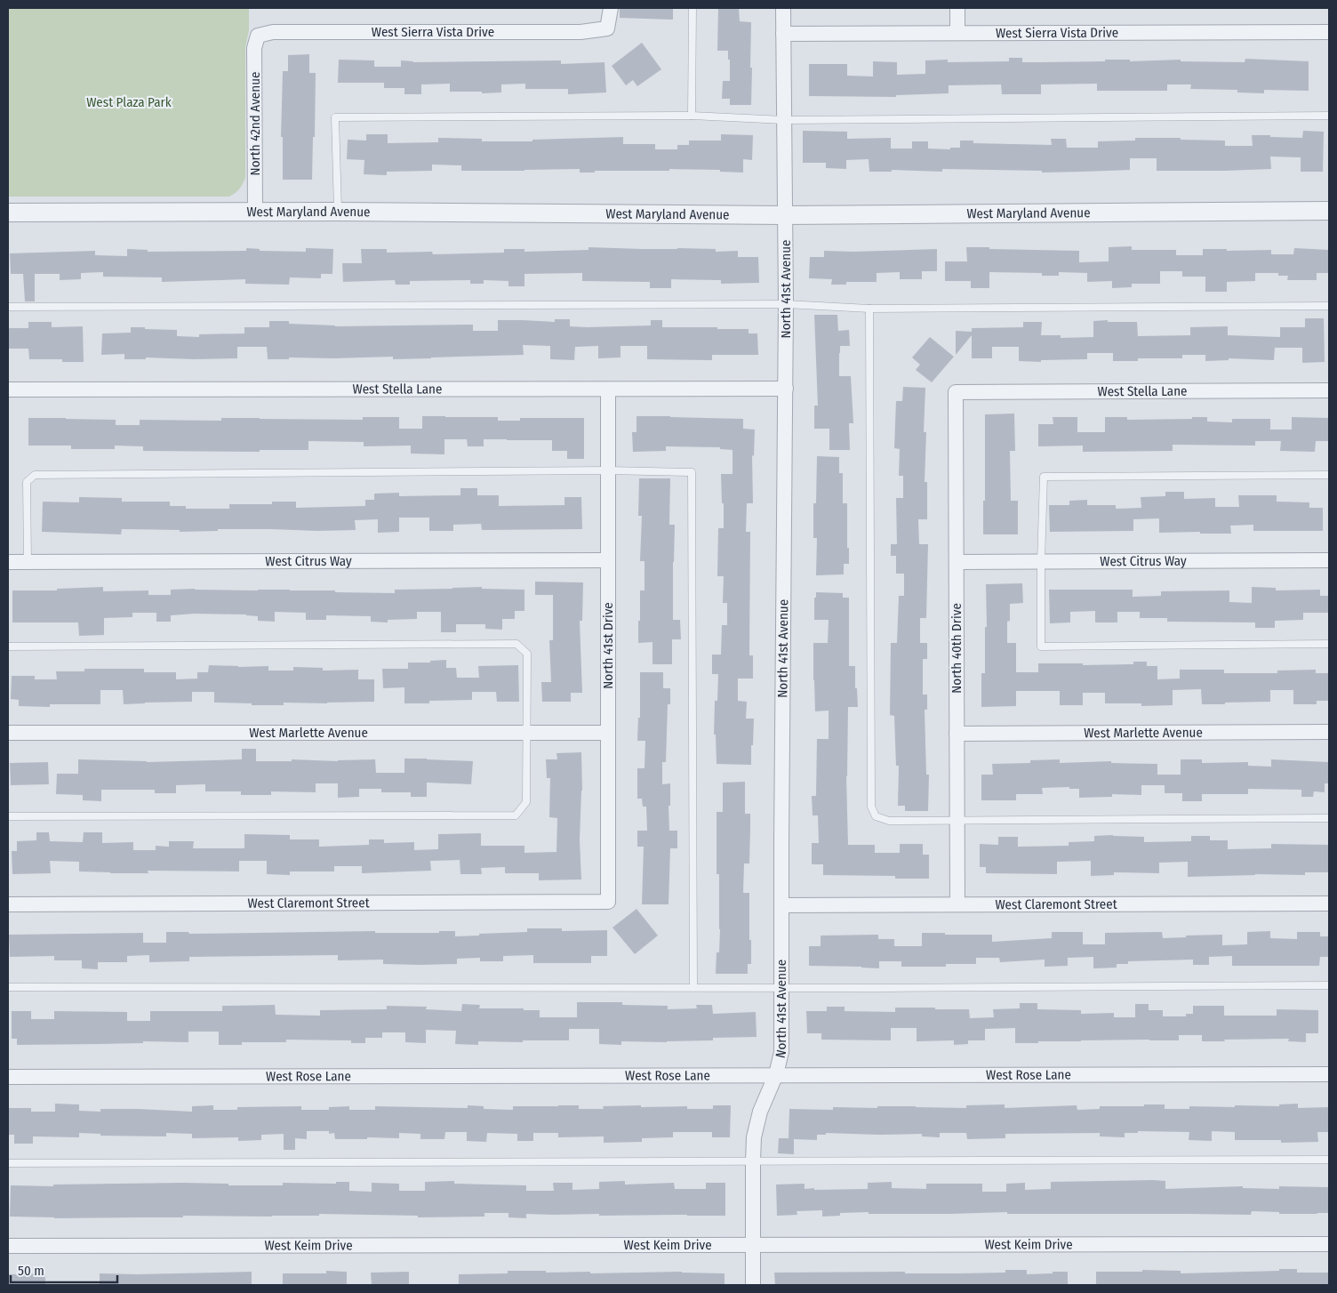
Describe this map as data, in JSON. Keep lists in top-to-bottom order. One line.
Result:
{"streets":{"street":["West Sierra Vista Drive","North 42nd Avenue","West Maryland Avenue","North 41st Avenue","West Stella Lane","West Citrus Way","North 41st Drive","North 40th Drive","West Marlette Avenue","West Claremont Street","West Rose Lane","West Keim Drive"]},"crossings":[["West Sierra Vista Drive","North 42nd Avenue"],["West Sierra Vista Drive","North 41st Avenue"],["North 42nd Avenue","West Maryland Avenue"],["West Maryland Avenue","North 41st Avenue"],["North 41st Avenue","West Stella Lane"],["North 41st Avenue","West Claremont Street"],["North 41st Avenue","West Rose Lane"],["North 41st Avenue","West Keim Drive"],["West Stella Lane","North 41st Drive"],["West Stella Lane","North 40th Drive"],["West Citrus Way","North 41st Drive"],["West Citrus Way","North 40th Drive"],["North 41st Drive","West Marlette Avenue"],["North 41st Drive","West Claremont Street"],["North 40th Drive","West Marlette Avenue"],["North 40th Drive","West Claremont Street"]],"parks":["West Plaza Park"],"scale_bar":"50 m"}
